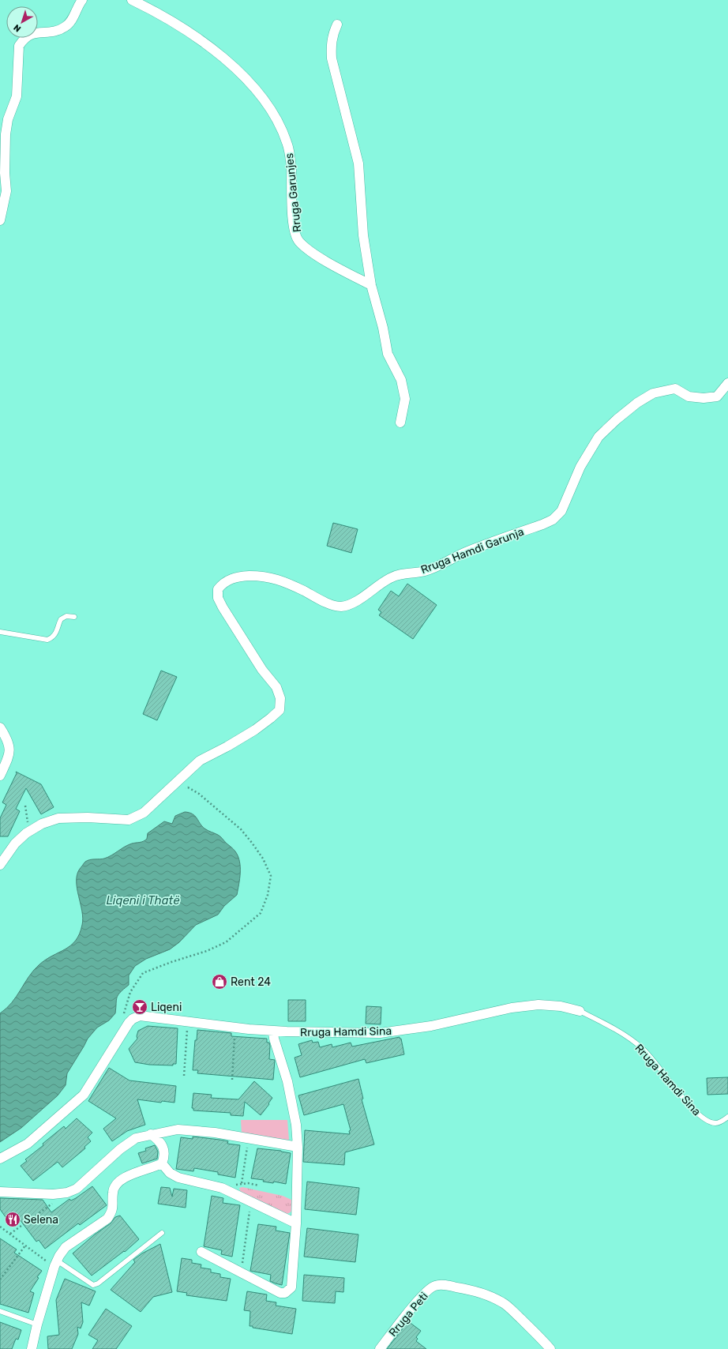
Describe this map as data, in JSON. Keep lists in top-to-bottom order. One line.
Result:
{"streets":{"street":["Rruga Garunjes","Rruga Hamdi Garunja","Rruga Hamdi Sina","Rruga Peti"]},"water":["Liqeni i Thatë"],"places":{"shop":["Rent 24"],"bar":["Liqeni"],"restaurant":["Selena"]},"north":"bottom left"}
